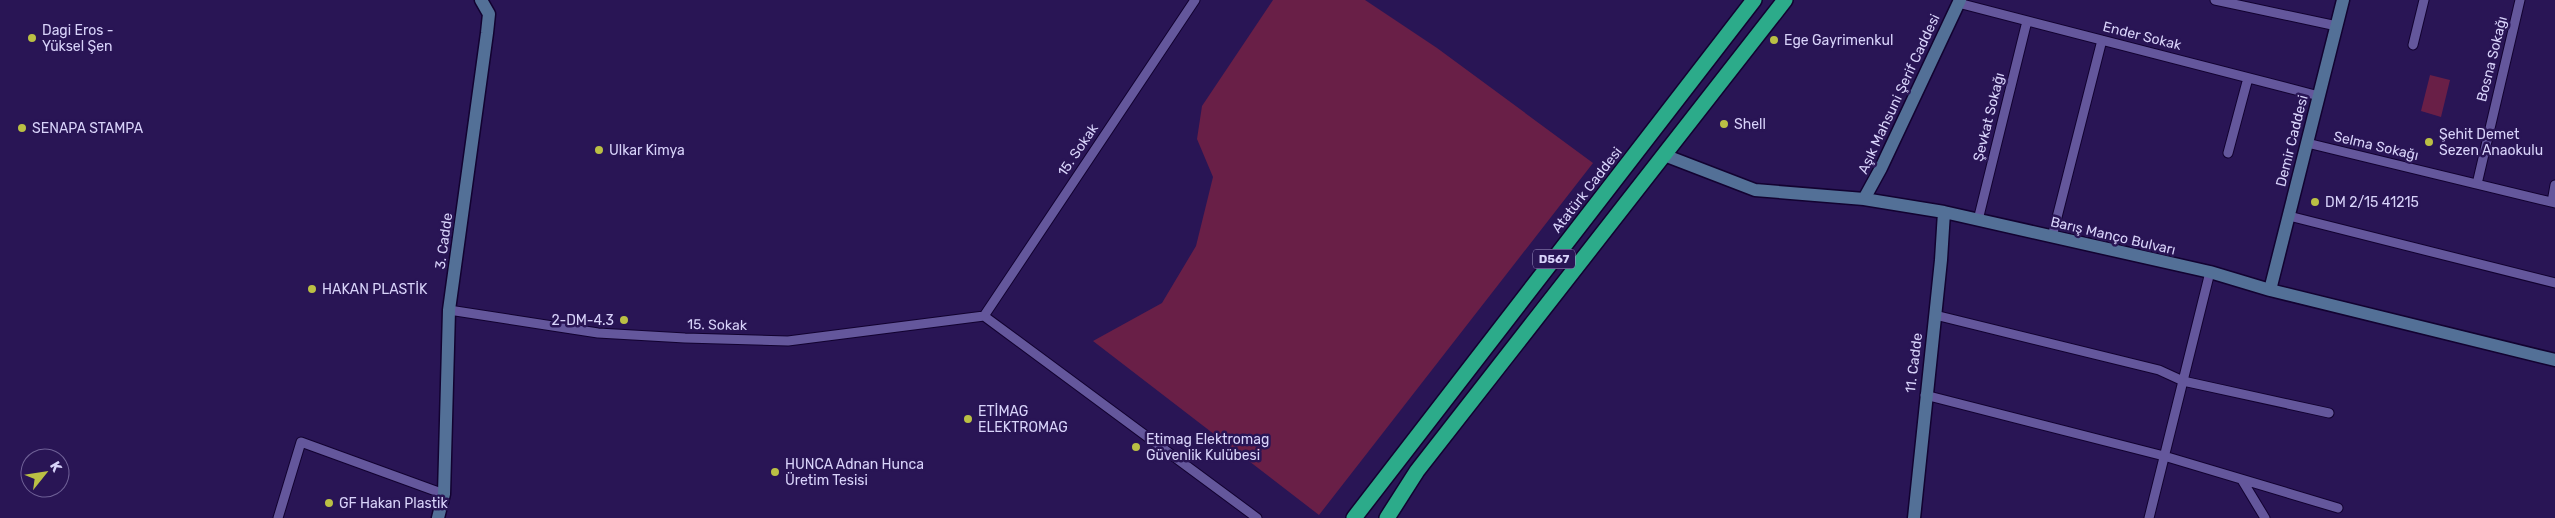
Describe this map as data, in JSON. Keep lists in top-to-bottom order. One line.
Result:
{"streets":{"highway":["Atatürk Caddesi","D567"],"street":["Ender Sokak","Bosna Sokağı","Aşık Mahsuni Şerif Caddesi","Şevkat Sokağı","Demir Caddesi","Selma Sokağı","15. Sokak","Barış Manço Bulvarı","3. Cadde","11. Cadde"]},"crossings":[["Ender Sokak","Aşık Mahsuni Şerif Caddesi"],["Ender Sokak","Şevkat Sokağı"],["Ender Sokak","Demir Caddesi"],["Bosna Sokağı","Selma Sokağı"],["Aşık Mahsuni Şerif Caddesi","Barış Manço Bulvarı"],["Şevkat Sokağı","Barış Manço Bulvarı"],["Demir Caddesi","Selma Sokağı"],["Demir Caddesi","Barış Manço Bulvarı"],["15. Sokak","3. Cadde"],["Barış Manço Bulvarı","D567"],["Barış Manço Bulvarı","11. Cadde"]],"places":["Dagi Eros - Yüksel Şen","Ege Gayrimenkul","Shell","SENAPA STAMPA","Şehit Demet Sezen Anaokulu","Ulkar Kimya","DM 2/15 41215","HAKAN PLASTİK","2-DM-4.3","ETİMAG ELEKTROMAG","Etimag Elektromag Güvenlik Kulübesi","HUNCA Adnan Hunca Üretim Tesisi","GF Hakan Plastik"],"north":"top right"}
